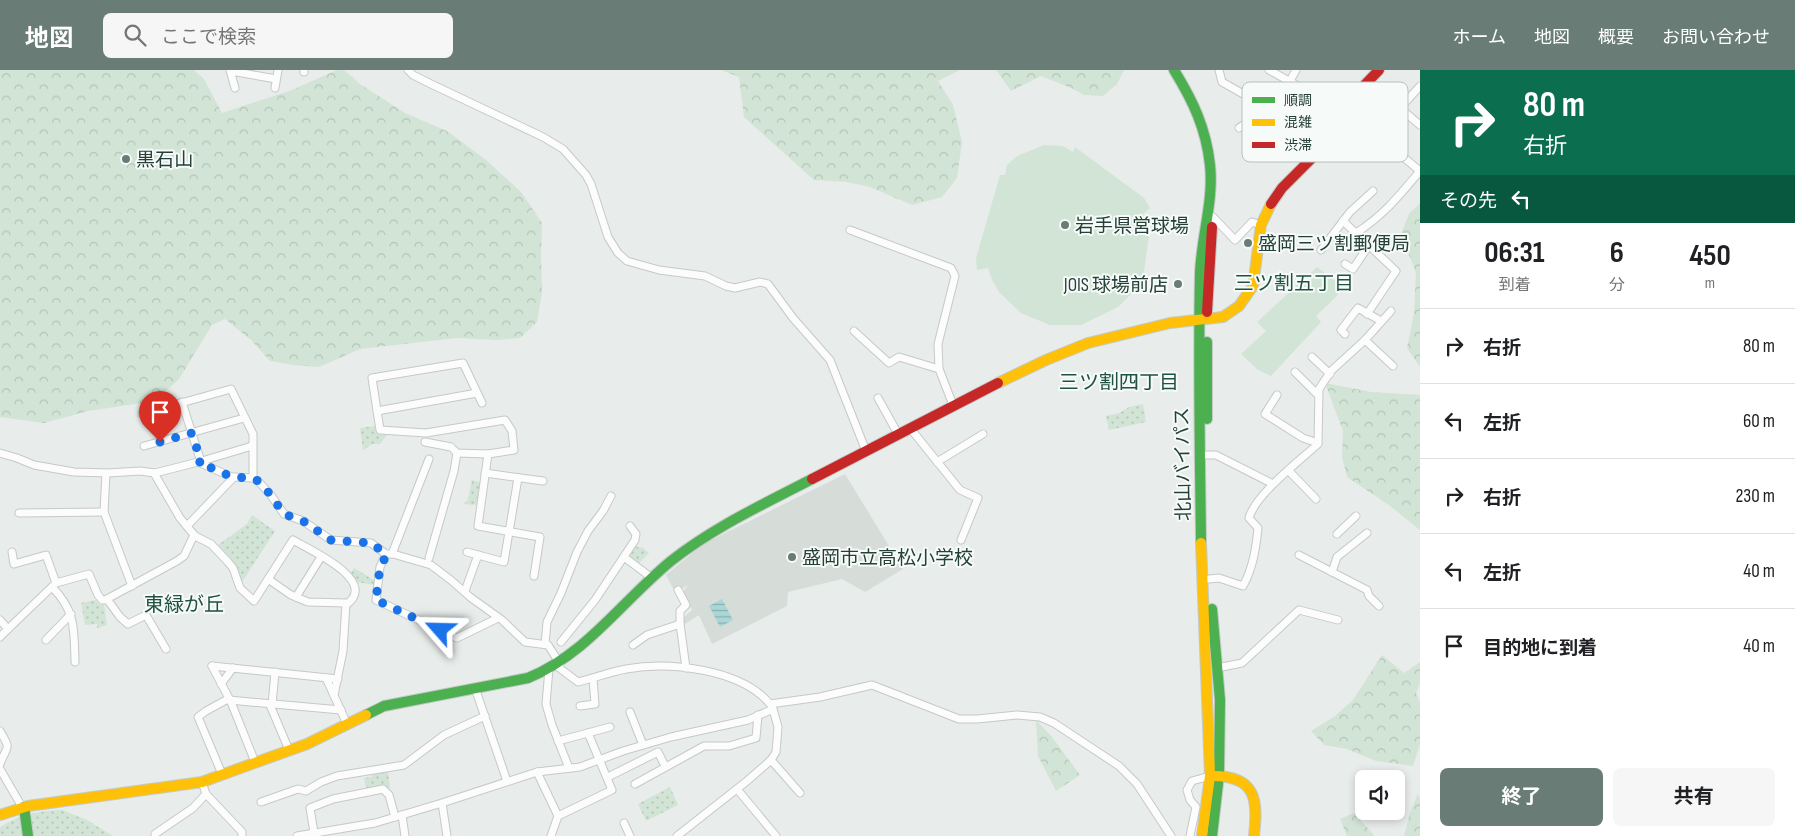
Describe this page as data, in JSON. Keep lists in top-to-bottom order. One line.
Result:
{"streets":{"main road":["北山バイパス"]},"districts":["三ツ割五丁目","三ツ割四丁目","東緑が丘"],"places":["黒石山","岩手県営球場","盛岡三ツ割郵便局","JOIS 球場前店","盛岡市立高松小学校"],"legend":["順調","混雑","渋滞"],"page":{"header":"地図","search":"ここで検索","nav":["ホーム","地図","概要","お問い合わせ"],"turn":["80 m","右折"],"then":"その先","eta":["06:31","到着","6","分","450","m"],"list":[{"name":"右折","value":"80 m"},{"name":"左折","value":"60 m"},{"name":"右折","value":"230 m"},{"name":"左折","value":"40 m"},{"name":"目的地に到着","value":"40 m"}],"buttons":["終了","共有"]}}
